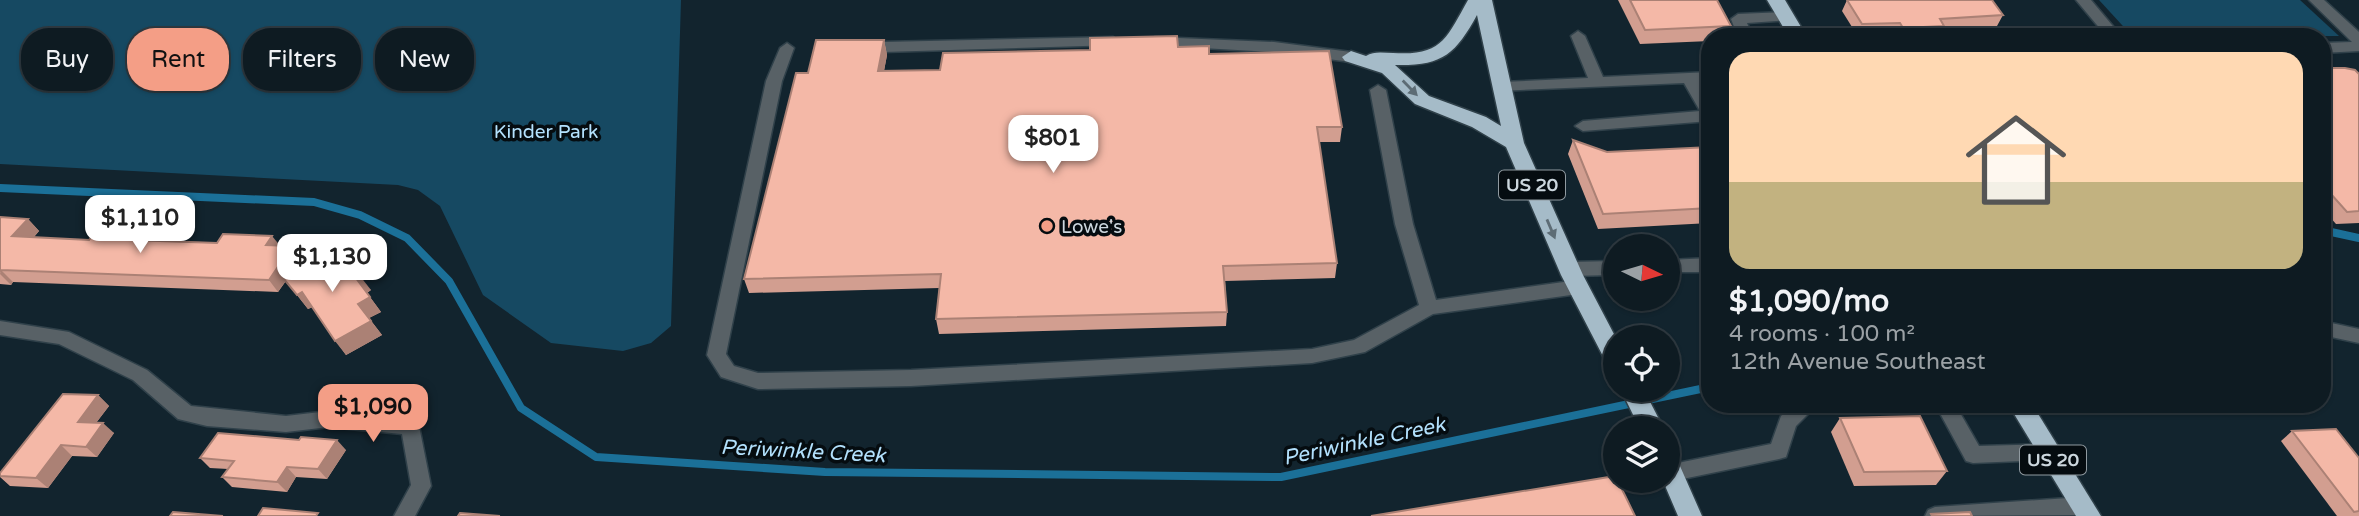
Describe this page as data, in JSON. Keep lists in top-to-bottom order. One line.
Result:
{"streets":{"highway":["US 20"]},"water":["Periwinkle Creek"],"parks":["Kinder Park"],"places":["Lowe's"],"north":"right","page":{"chip":["Buy","Rent","Filters","New"],"list":[{"name":"$1,090/mo","note":"4 rooms · 100 m² · 12th Avenue Southeast"}],"price":["$801","$1,110","$1,130","$1,090"]}}
